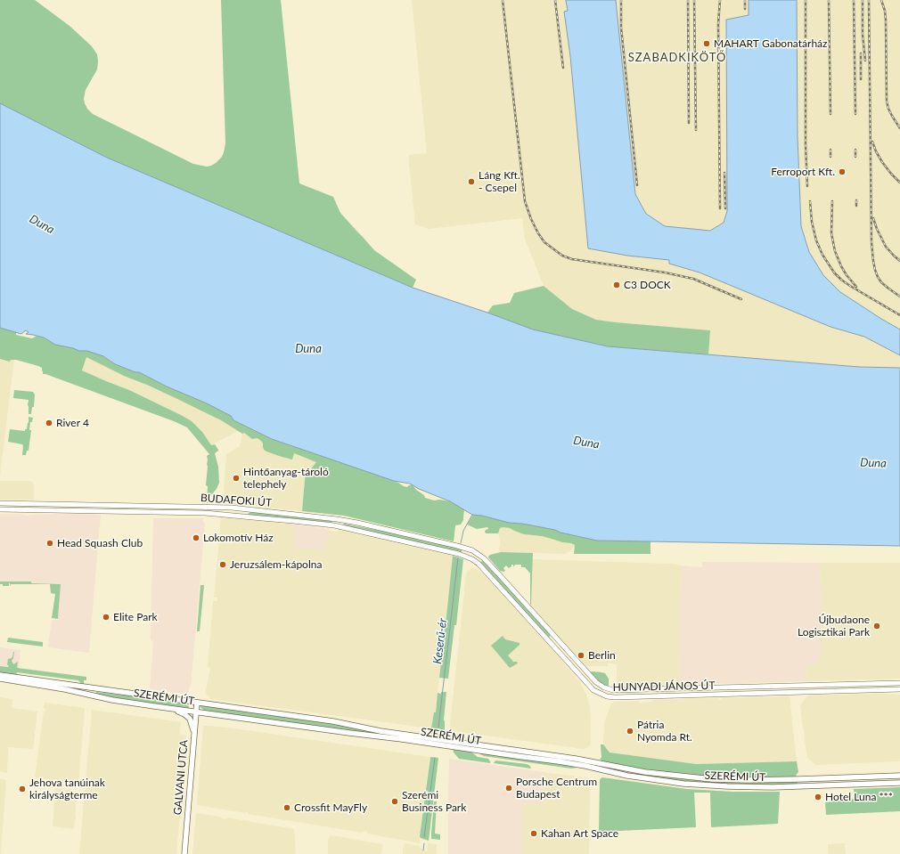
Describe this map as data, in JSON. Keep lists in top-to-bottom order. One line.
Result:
{"streets":{"main road":["BUDAFOKI ÚT","HUNYADI JÁNOS ÚT","SZERÉMI ÚT","GALVANI UTCA"]},"crossings":[["BUDAFOKI ÚT","HUNYADI JÁNOS ÚT"],["SZERÉMI ÚT","GALVANI UTCA"]],"districts":["SZABADKIKÖTŐ"],"water":["Duna","Keserű-ér"],"places":["MAHART Gabonatárház","Ferroport Kft.","Láng Kft. - Csepel","C3 DOCK","River 4","Hintőanyag-tároló telephely","Lokomotív Ház","Head Squash Club","Jeruzsálem-kápolna","Elite Park","Újbudaone Logisztikai Park","Berlin","Pátria Nyomda Rt.","Porsche Centrum Budapest","Jehova tanúinak királyságterme","Hotel Luna ***","Szerémi Business Park","Crossfit MayFly","Kahan Art Space"]}
